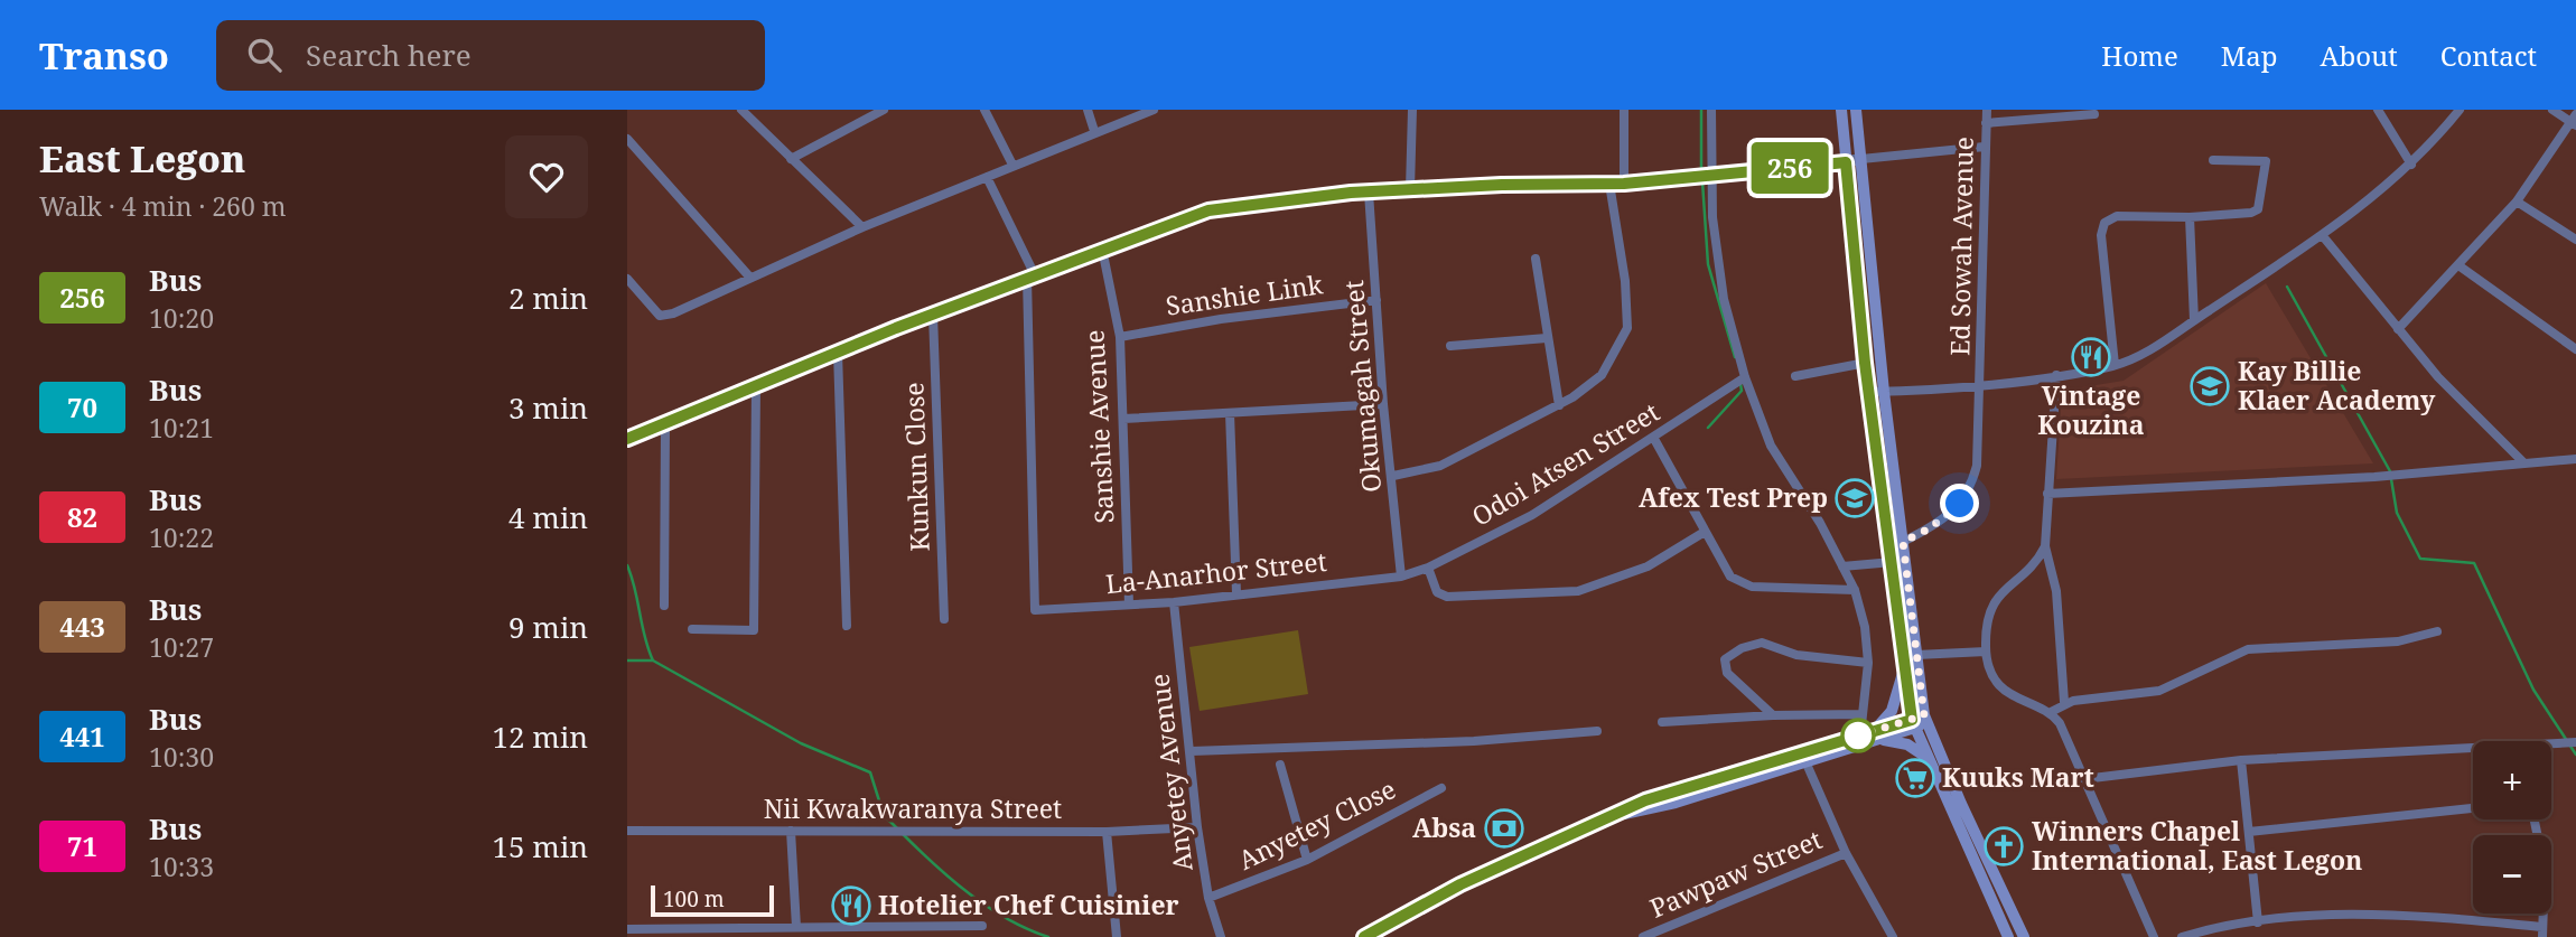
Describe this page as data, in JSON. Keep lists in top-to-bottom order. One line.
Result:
{"streets":{"street":["Ed Sowah Avenue","Sanshie Link","Okumagah Street","Sanshie Avenue","Odoi Atsen Street","Kunkun Close","La-Anarhor Street","Anyetey Avenue","Nii Kwakwaranya Street","Anyetey Close","Pawpaw Street"]},"crossings":[["Sanshie Link","Okumagah Street"],["Sanshie Link","Sanshie Avenue"],["Okumagah Street","Odoi Atsen Street"],["Okumagah Street","La-Anarhor Street"],["Sanshie Avenue","La-Anarhor Street"],["Odoi Atsen Street","La-Anarhor Street"],["La-Anarhor Street","Anyetey Avenue"],["Anyetey Avenue","Nii Kwakwaranya Street"],["Anyetey Avenue","Anyetey Close"]],"places":{"restaurant":["Vintage Kouzina","Hotelier Chef Cuisinier"],"school or university":["Kay Billie Klaer Academy","Afex Test Prep"],"supermarket":["Kuuks Mart"],"bank":["Absa"],"church":["Winners Chapel International, East Legon"]},"lines":["bus line 256"],"scale_bar":"100 m","page":{"header":"Transo","search":"Search here","nav":["Home","Map","About","Contact"],"heading":["East Legon","Walk · 4 min · 260 m"],"on_map":"256","list":[{"mark":"256","name":"Bus","note":"10:20","value":"2 min"},{"mark":"70","name":"Bus","note":"10:21","value":"3 min"},{"mark":"82","name":"Bus","note":"10:22","value":"4 min"},{"mark":"443","name":"Bus","note":"10:27","value":"9 min"},{"mark":"441","name":"Bus","note":"10:30","value":"12 min"},{"mark":"71","name":"Bus","note":"10:33","value":"15 min"}],"map_buttons":["+","−"],"scale":"100 m"}}
